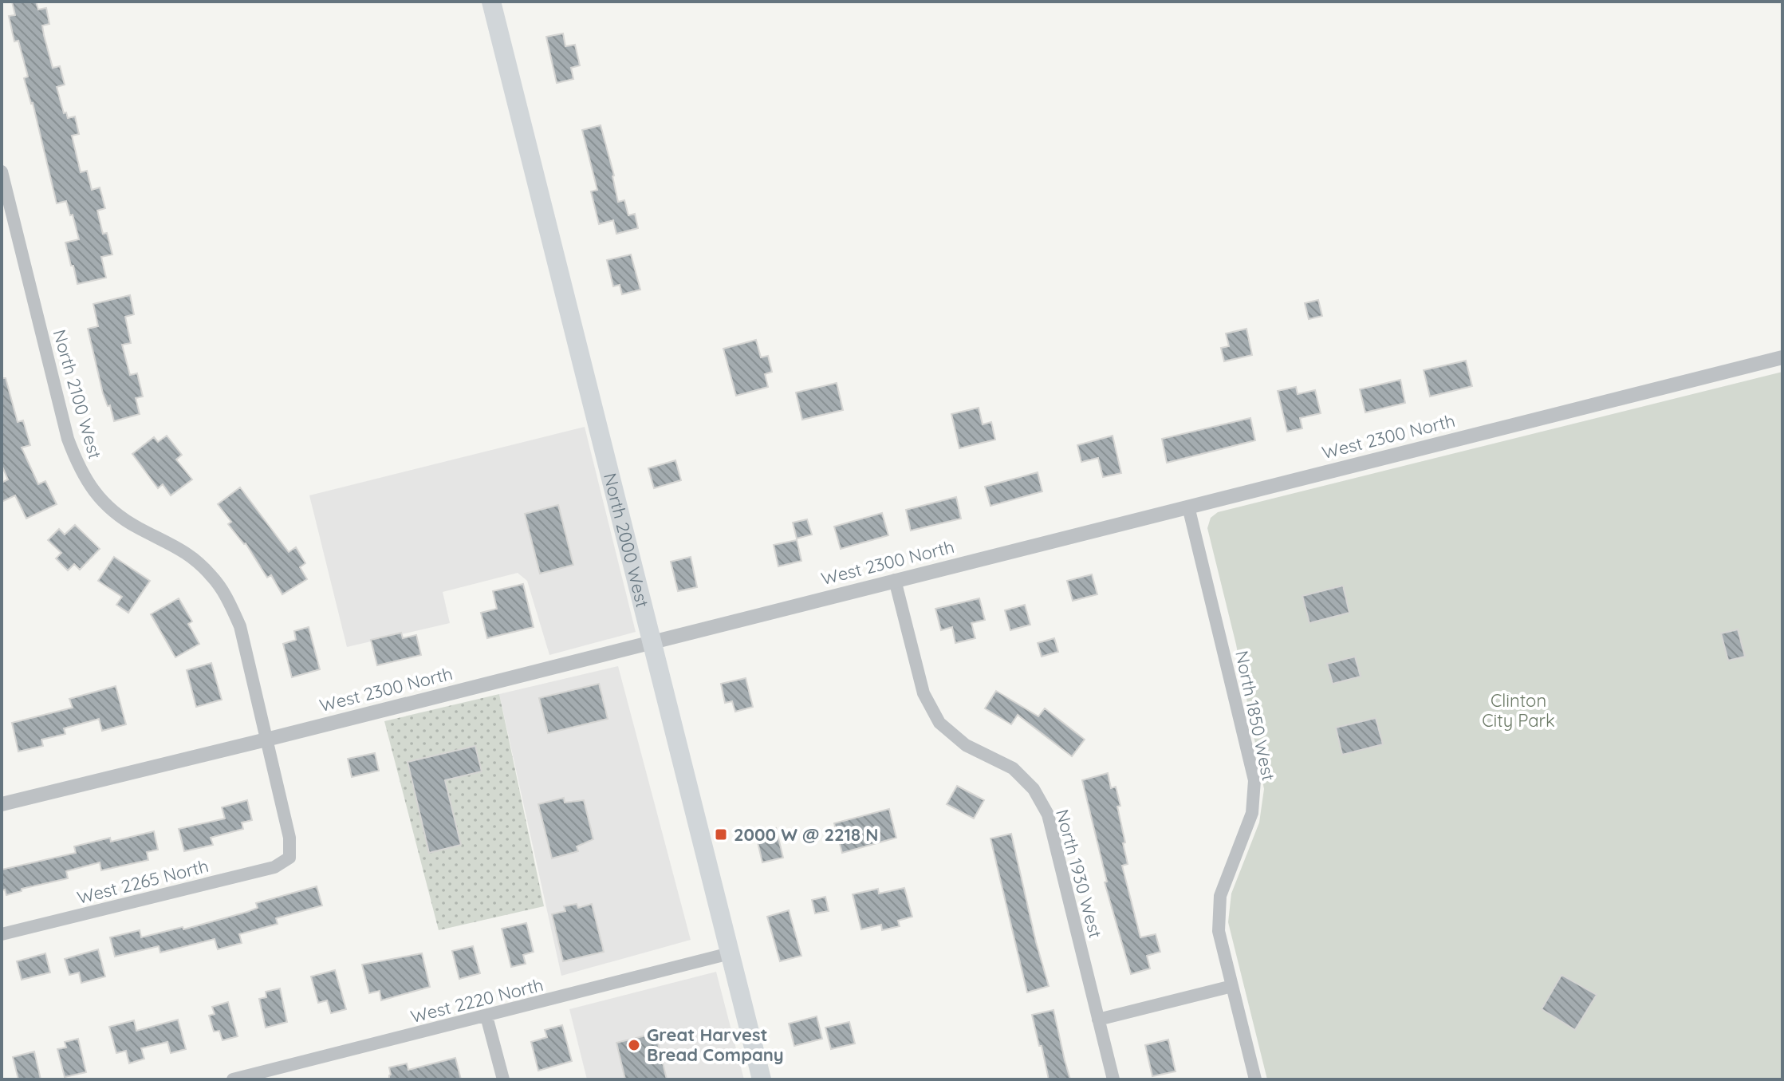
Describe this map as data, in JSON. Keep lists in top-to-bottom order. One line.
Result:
{"streets":{"main road":["North 2000 West"],"street":["North 2100 West","West 2300 North","North 1850 West","North 1930 West","West 2265 North","West 2220 North"]},"crossings":[["North 2100 West","West 2300 North"],["North 2100 West","West 2265 North"],["West 2300 North","North 2000 West"],["West 2300 North","North 1850 West"],["West 2300 North","North 1930 West"],["North 2000 West","West 2220 North"]],"parks":["Clinton City Park"],"places":{"transit":["2000 W @ 2218 N"],"other":["Great Harvest Bread Company"]}}
